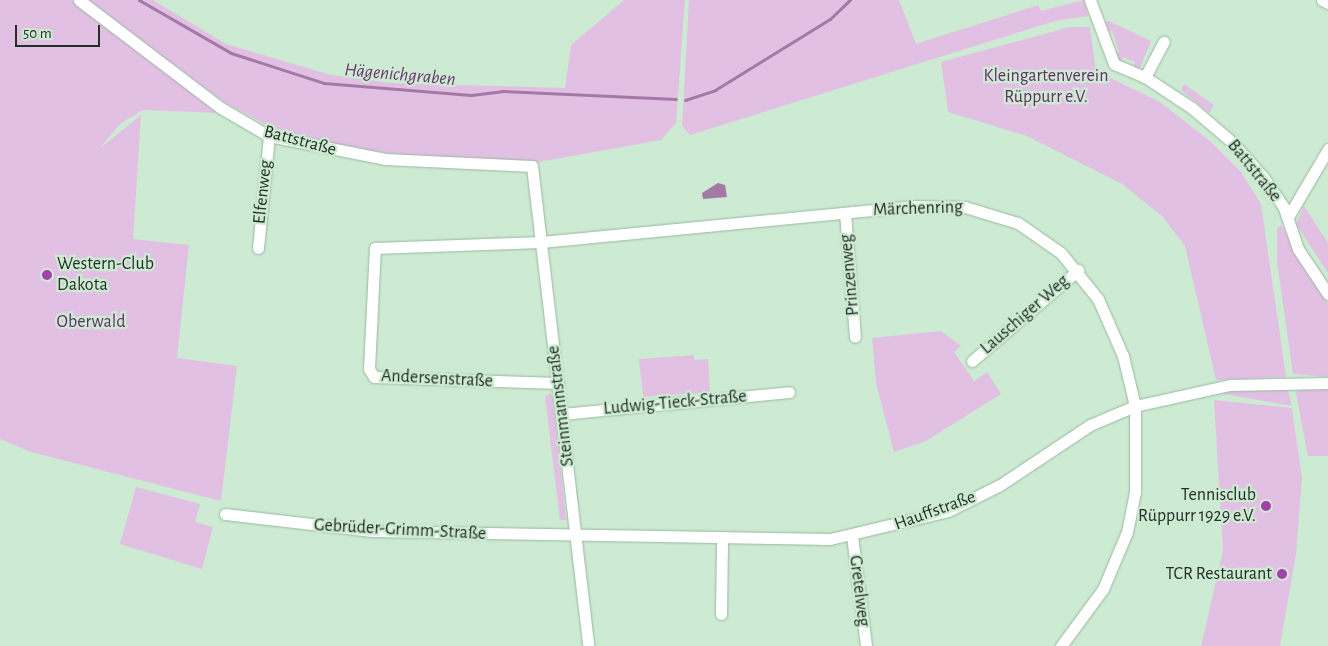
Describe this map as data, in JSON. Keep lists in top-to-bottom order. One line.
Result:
{"streets":{"street":["Battstraße","Elfenweg","Märchenring","Prinzenweg","Lauschiger Weg","Andersenstraße","Ludwig-Tieck-Straße","Steinmannstraße","Hauffstraße","Gebrüder-Grimm-Straße","Gretelweg"]},"crossings":[["Battstraße","Elfenweg"],["Battstraße","Steinmannstraße"],["Märchenring","Prinzenweg"],["Märchenring","Lauschiger Weg"],["Märchenring","Andersenstraße"],["Märchenring","Steinmannstraße"],["Märchenring","Hauffstraße"],["Andersenstraße","Steinmannstraße"],["Ludwig-Tieck-Straße","Steinmannstraße"],["Steinmannstraße","Hauffstraße"],["Steinmannstraße","Gebrüder-Grimm-Straße"],["Hauffstraße","Gebrüder-Grimm-Straße"],["Hauffstraße","Gretelweg"]],"water":["Hägenichgraben"],"parks":["Kleingartenverein Rüppurr e.V.","Oberwald"],"places":["Western-Club Dakota","Tennisclub Rüppurr 1929 e.V.","TCR Restaurant"],"scale_bar":"50 m"}
